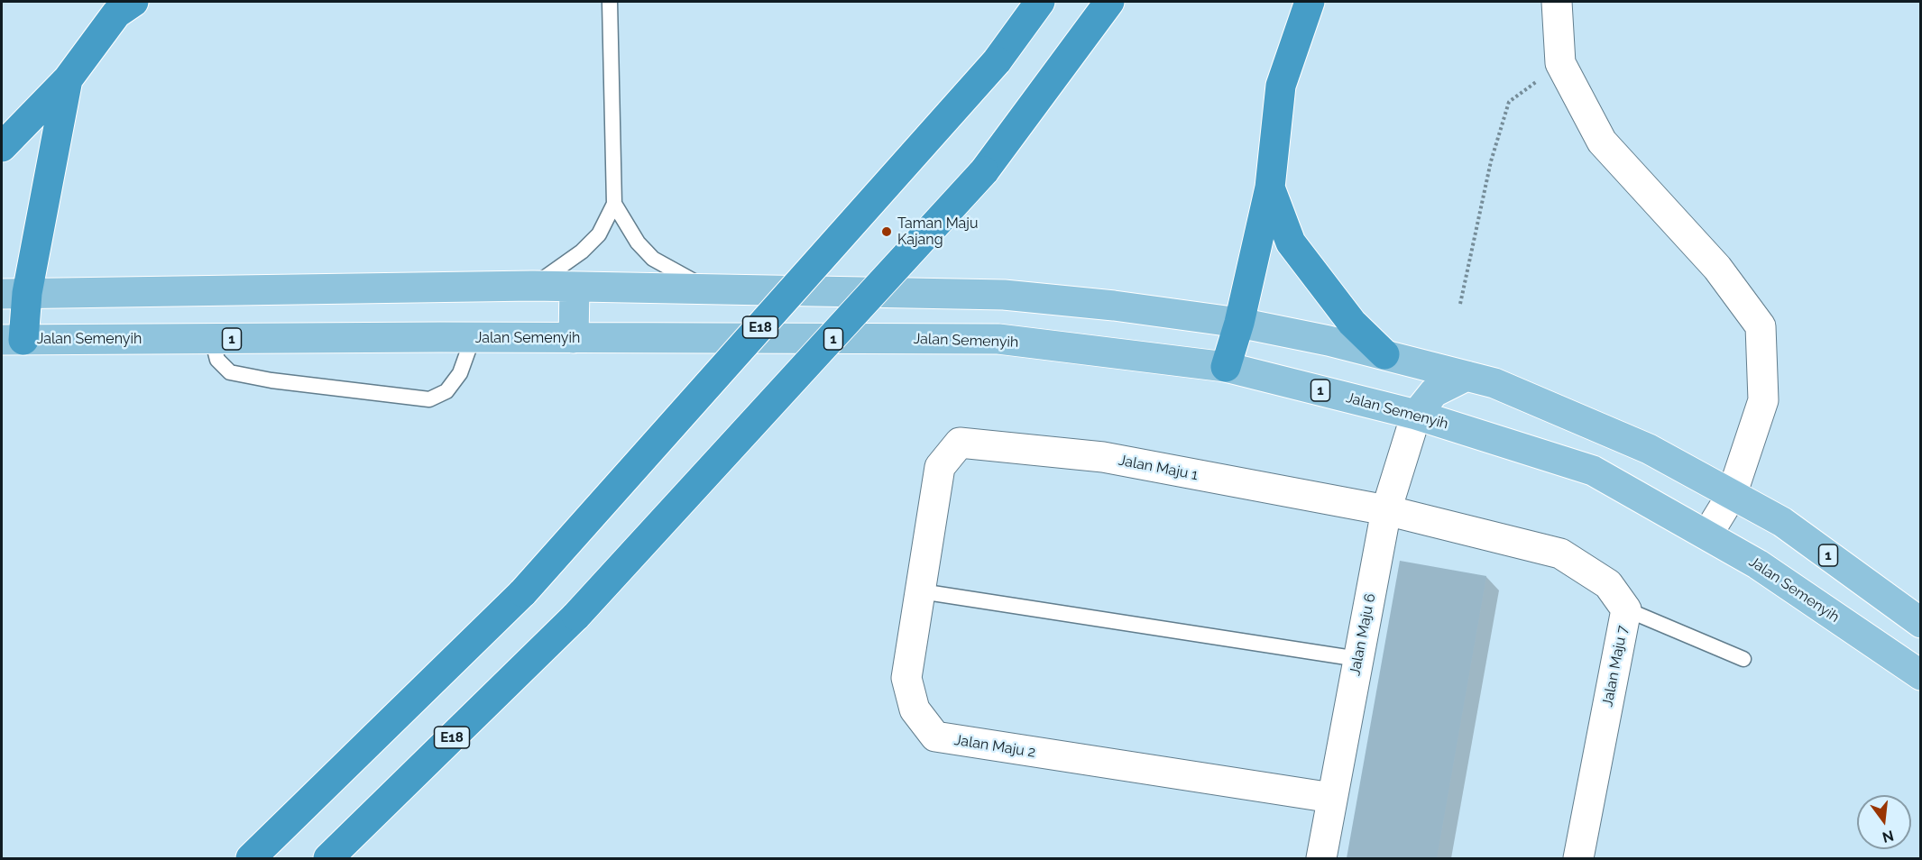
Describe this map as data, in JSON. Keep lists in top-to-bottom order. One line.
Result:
{"streets":{"highway":["E18"],"main road":["Jalan Semenyih","1"],"street":["Jalan Maju 1","Jalan Maju 6","Jalan Maju 7","Jalan Maju 2"]},"crossings":[["Jalan Semenyih","Jalan Maju 6"],["Jalan Maju 1","Jalan Maju 6"],["Jalan Maju 1","Jalan Maju 7"],["Jalan Maju 1","Jalan Maju 2"],["Jalan Maju 6","Jalan Maju 7"],["Jalan Maju 6","Jalan Maju 2"]],"places":["Taman Maju Kajang"],"north":"bottom"}
